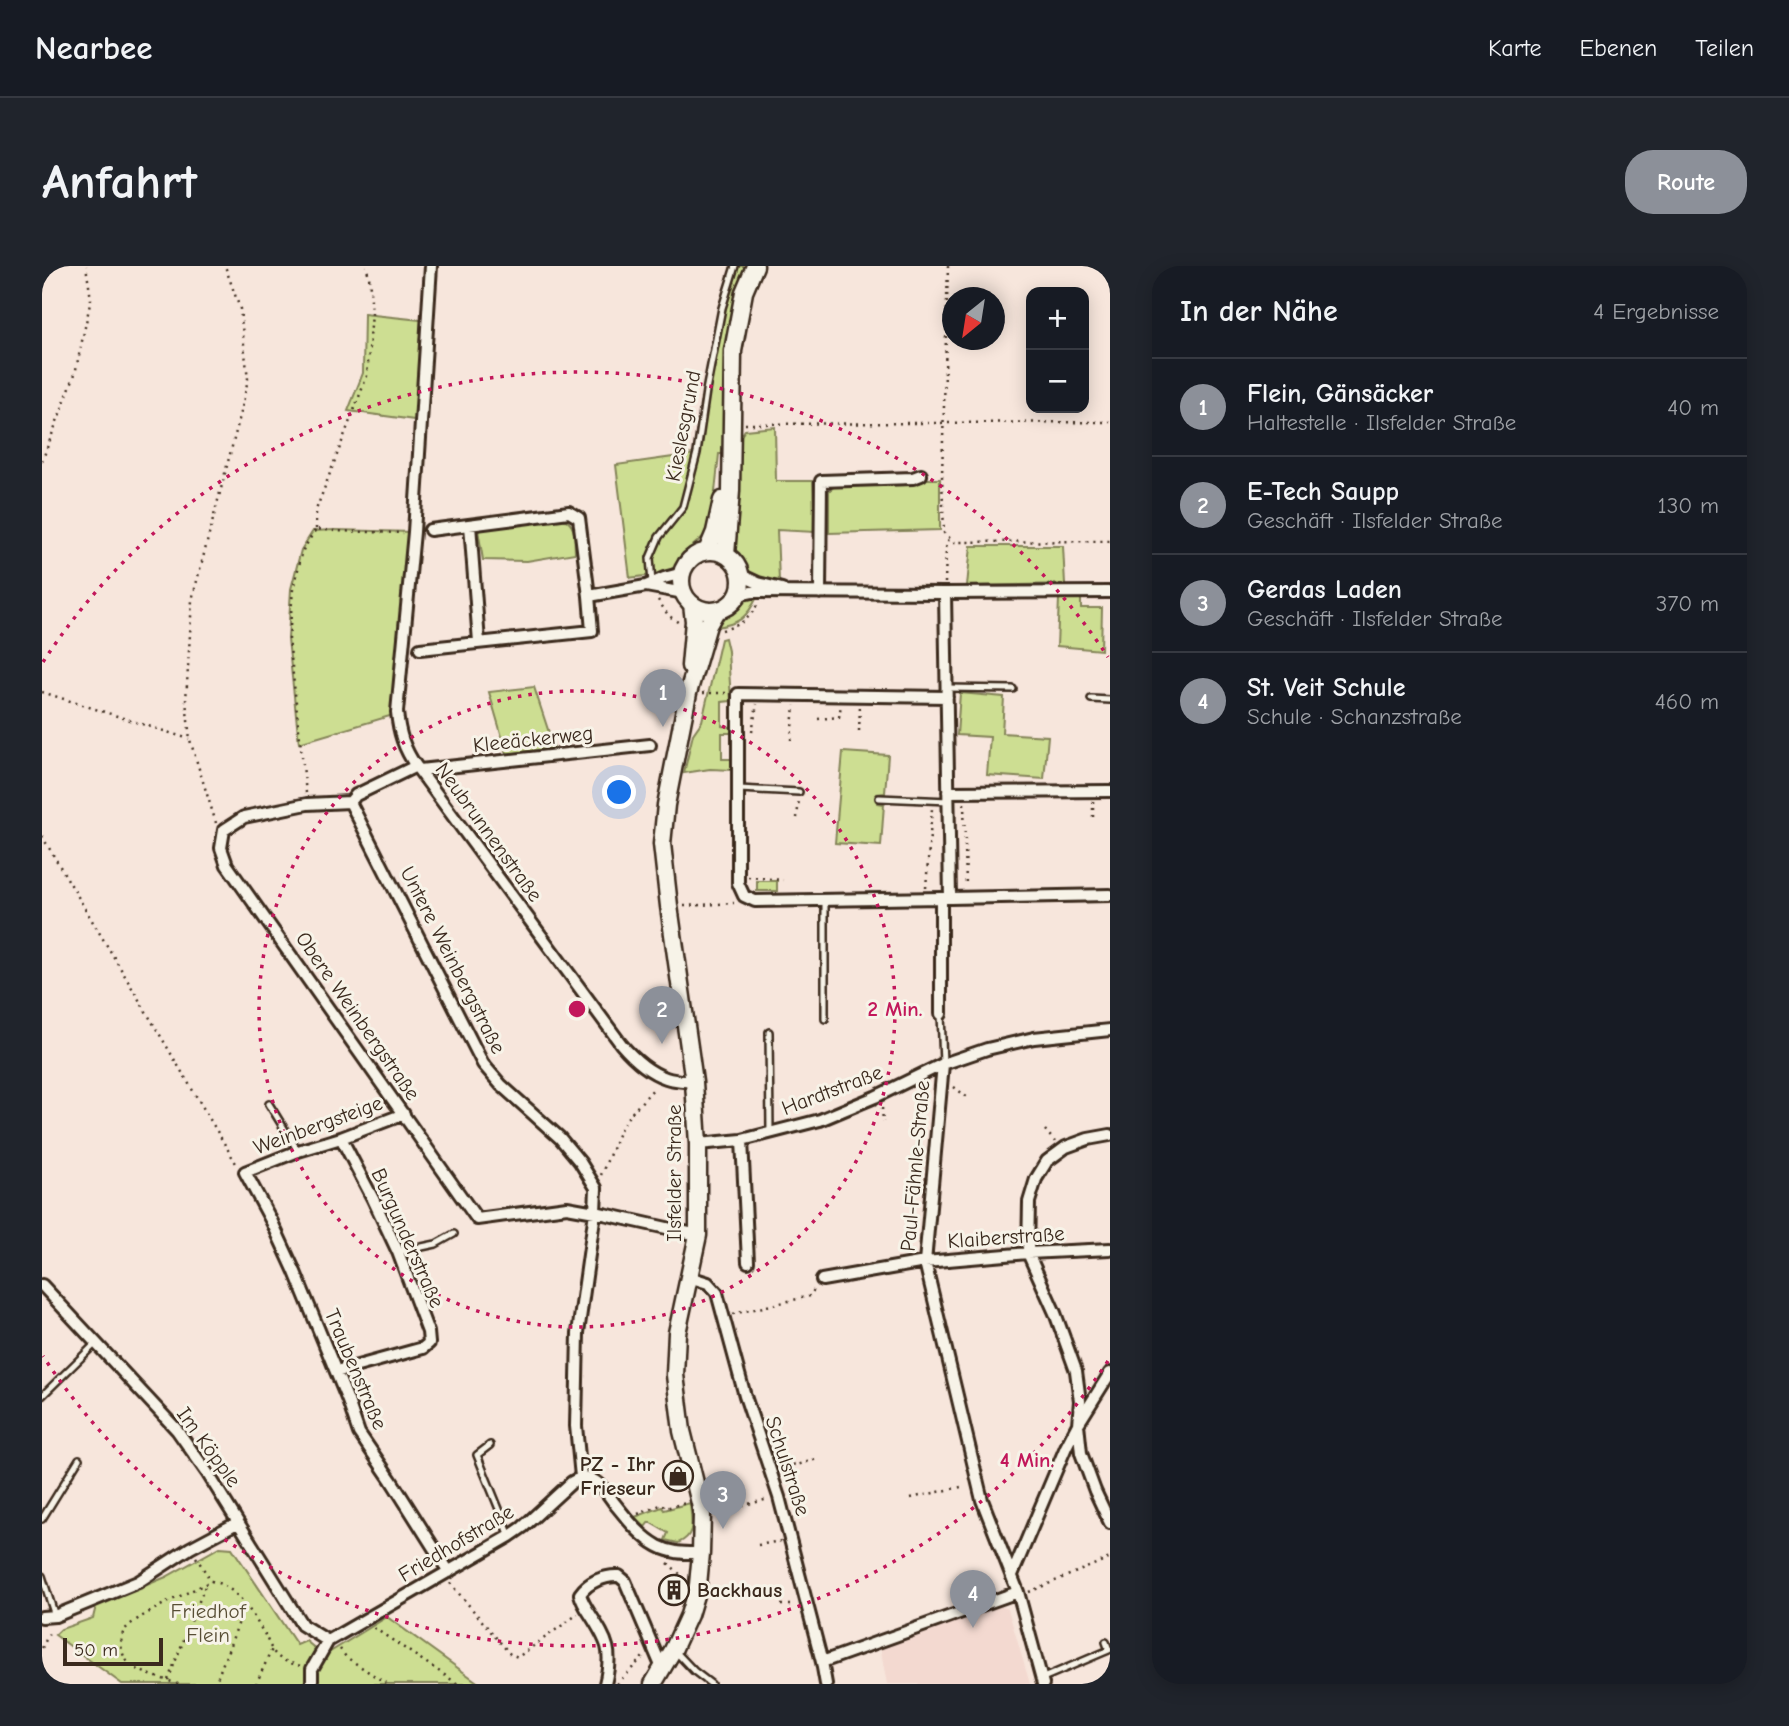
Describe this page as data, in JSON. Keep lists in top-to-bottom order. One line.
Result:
{"streets":{"main road":["Ilsfelder Straße"],"street":["Kleeäckerweg","Neubrunnenstraße","Untere Weinbergstraße","Obere Weinbergstraße","Hardtstraße","Weinbergsteige","Paul-Fähnle-Straße","Klaiberstraße","Burgunderstraße","Traubenstraße","Im Köpple","Schulstraße","Friedhofstraße"],"lane":["Kieslesgrund"]},"crossings":[["Kleeäckerweg","Neubrunnenstraße"],["Kleeäckerweg","Untere Weinbergstraße"],["Kleeäckerweg","Obere Weinbergstraße"],["Neubrunnenstraße","Ilsfelder Straße"],["Obere Weinbergstraße","Weinbergsteige"],["Hardtstraße","Paul-Fähnle-Straße"],["Hardtstraße","Ilsfelder Straße"],["Weinbergsteige","Burgunderstraße"],["Weinbergsteige","Traubenstraße"],["Paul-Fähnle-Straße","Klaiberstraße"],["Ilsfelder Straße","Schulstraße"],["Burgunderstraße","Traubenstraße"],["Traubenstraße","Friedhofstraße"],["Im Köpple","Friedhofstraße"]],"parks":["Friedhof Flein"],"places":{"shop":["PZ - Ihr Frieseur"],"building":["Backhaus"]},"scale_bar":"50 m","north":"bottom left","page":{"header":"Nearbee","nav":["Karte","Ebenen","Teilen"],"buttons":"Route","title":"Anfahrt","heading":["In der Nähe","4 Ergebnisse"],"map_buttons":["+","−"],"list":[{"mark":"1","name":"Flein, Gänsäcker","note":"Haltestelle · Ilsfelder Straße","value":"40 m"},{"mark":"2","name":"E-Tech Saupp","note":"Geschäft · Ilsfelder Straße","value":"130 m"},{"mark":"3","name":"Gerdas Laden","note":"Geschäft · Ilsfelder Straße","value":"370 m"},{"mark":"4","name":"St. Veit Schule","note":"Schule · Schanzstraße","value":"460 m"}],"pins":["1","2","3","4"],"scale":"50 m"},"rings":["2 Min.","4 Min."]}
